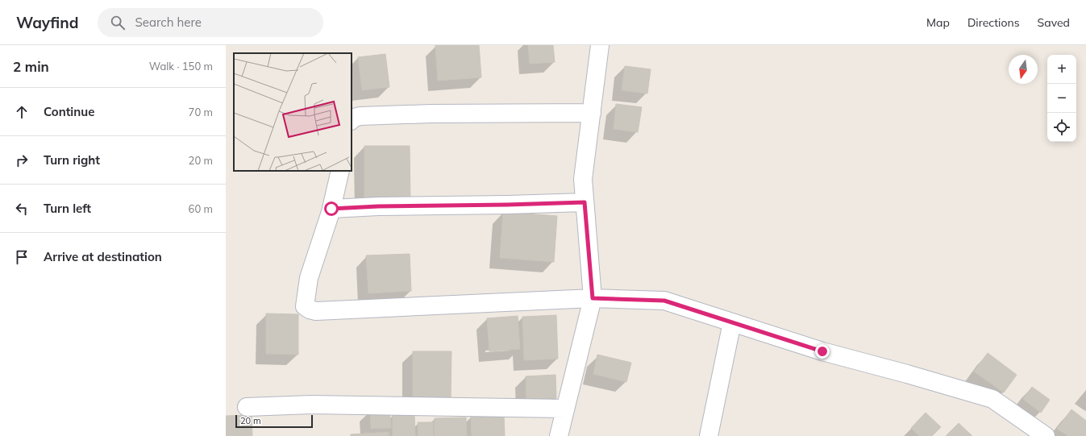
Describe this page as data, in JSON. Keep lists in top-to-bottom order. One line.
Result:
{"scale_bar":"20 m","north":"bottom","page":{"header":"Wayfind","search":"Search here","nav":["Map","Directions","Saved"],"heading":["2 min","Walk · 150 m"],"map_buttons":["+","−"],"list":[["Continue","70 m"],["Turn right","20 m"],["Turn left","60 m"],"Arrive at destination"],"scale":"20 m"}}
